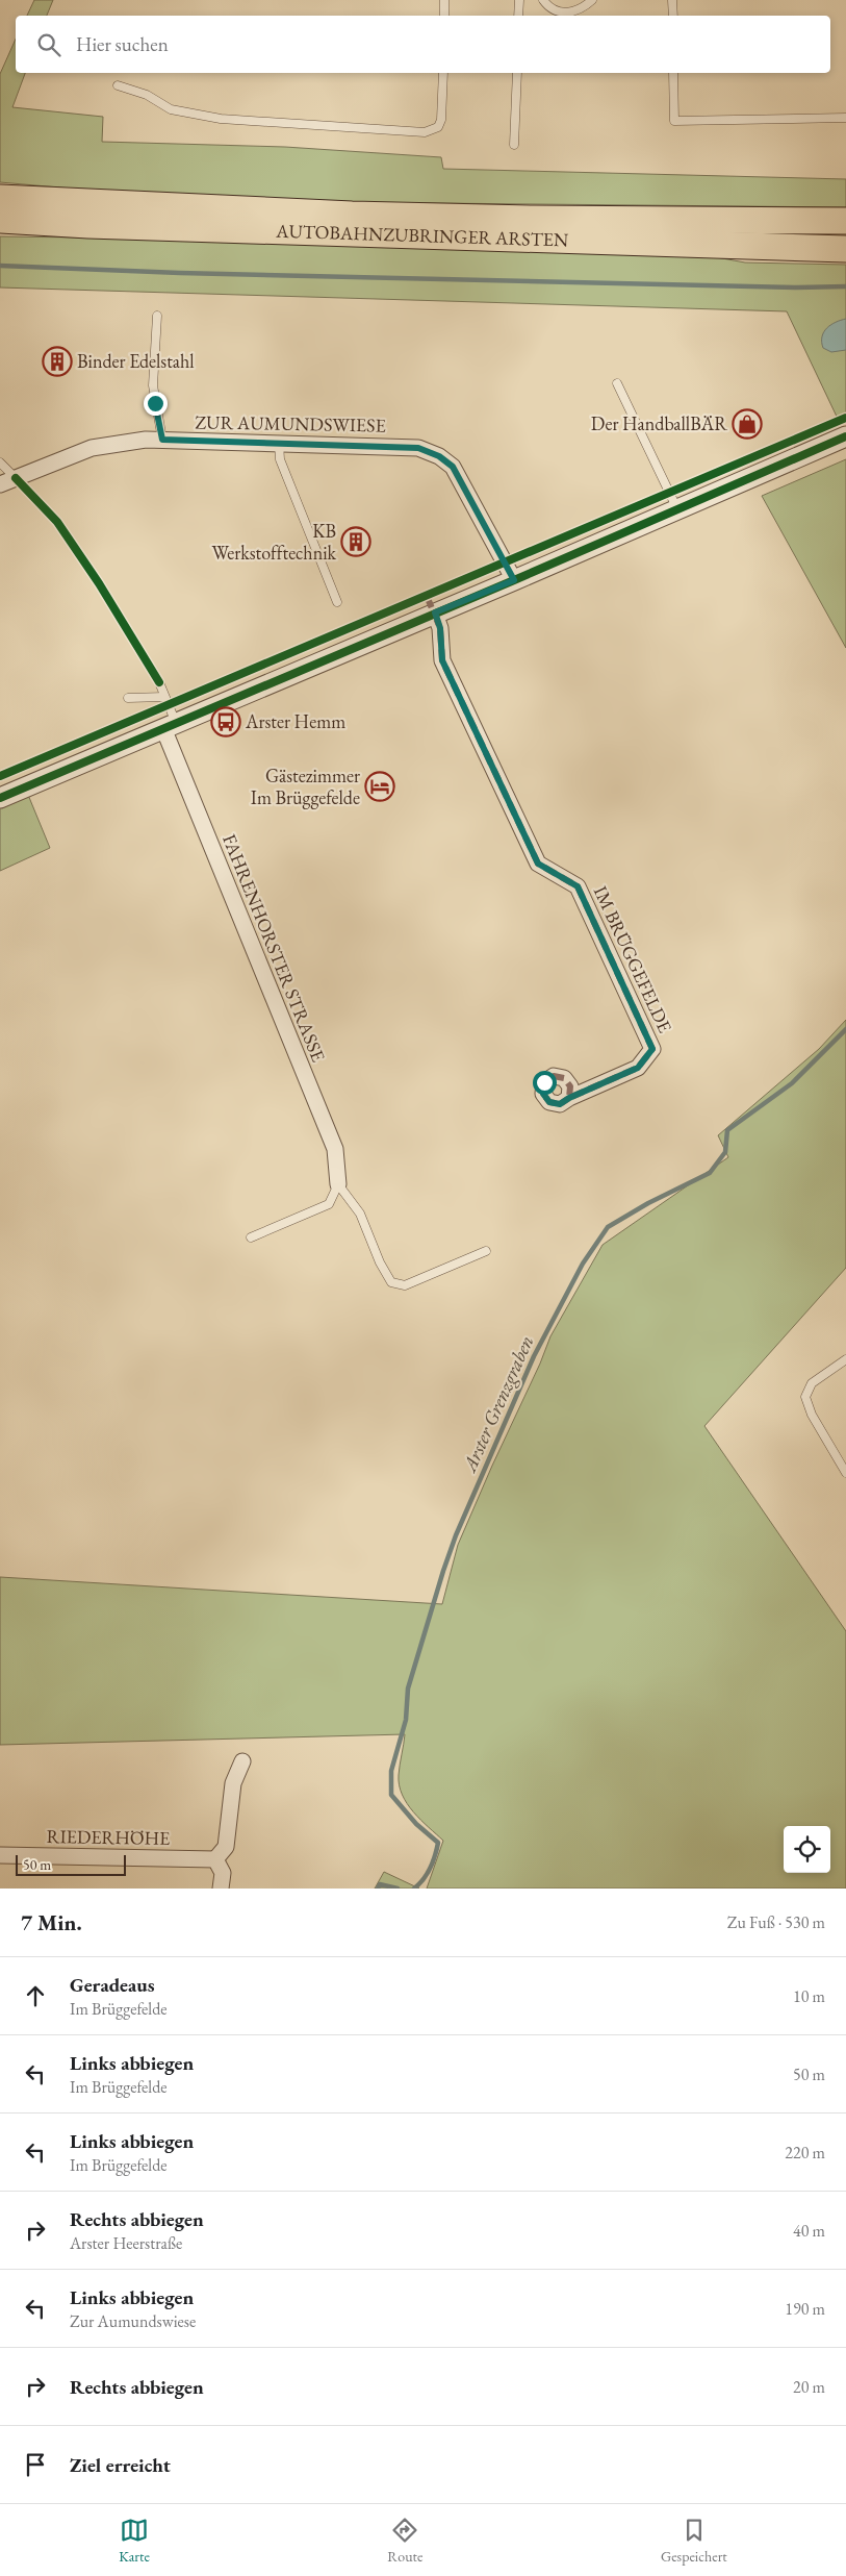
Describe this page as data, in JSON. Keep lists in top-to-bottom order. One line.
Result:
{"streets":{"highway":["AUTOBAHNZUBRINGER ARSTEN"],"street":["ZUR AUMUNDSWIESE","FAHRENHORSTER STRASSE","IM BRÜGGEFELDE","RIEDERHÖHE"]},"water":["Arster Grenzgraben"],"places":{"building":["Binder Edelstahl","KB Werkstofftechnik"],"shop":["Der HandballBÄR"],"bus stop":["Arster Hemm"],"hotel":["Gästezimmer Im Brüggefelde"]},"scale_bar":"50 m","page":{"search":"Hier suchen","scale":"50 m","heading":["7 Min.","Zu Fuß · 530 m"],"list":[["Geradeaus","Im Brüggefelde","10 m"],["Links abbiegen","Im Brüggefelde","50 m"],["Links abbiegen","Im Brüggefelde","220 m"],["Rechts abbiegen","Arster Heerstraße","40 m"],["Links abbiegen","Zur Aumundswiese","190 m"],["Rechts abbiegen","20 m"],"Ziel erreicht"],"nav":["Karte","Route","Gespeichert"]}}
